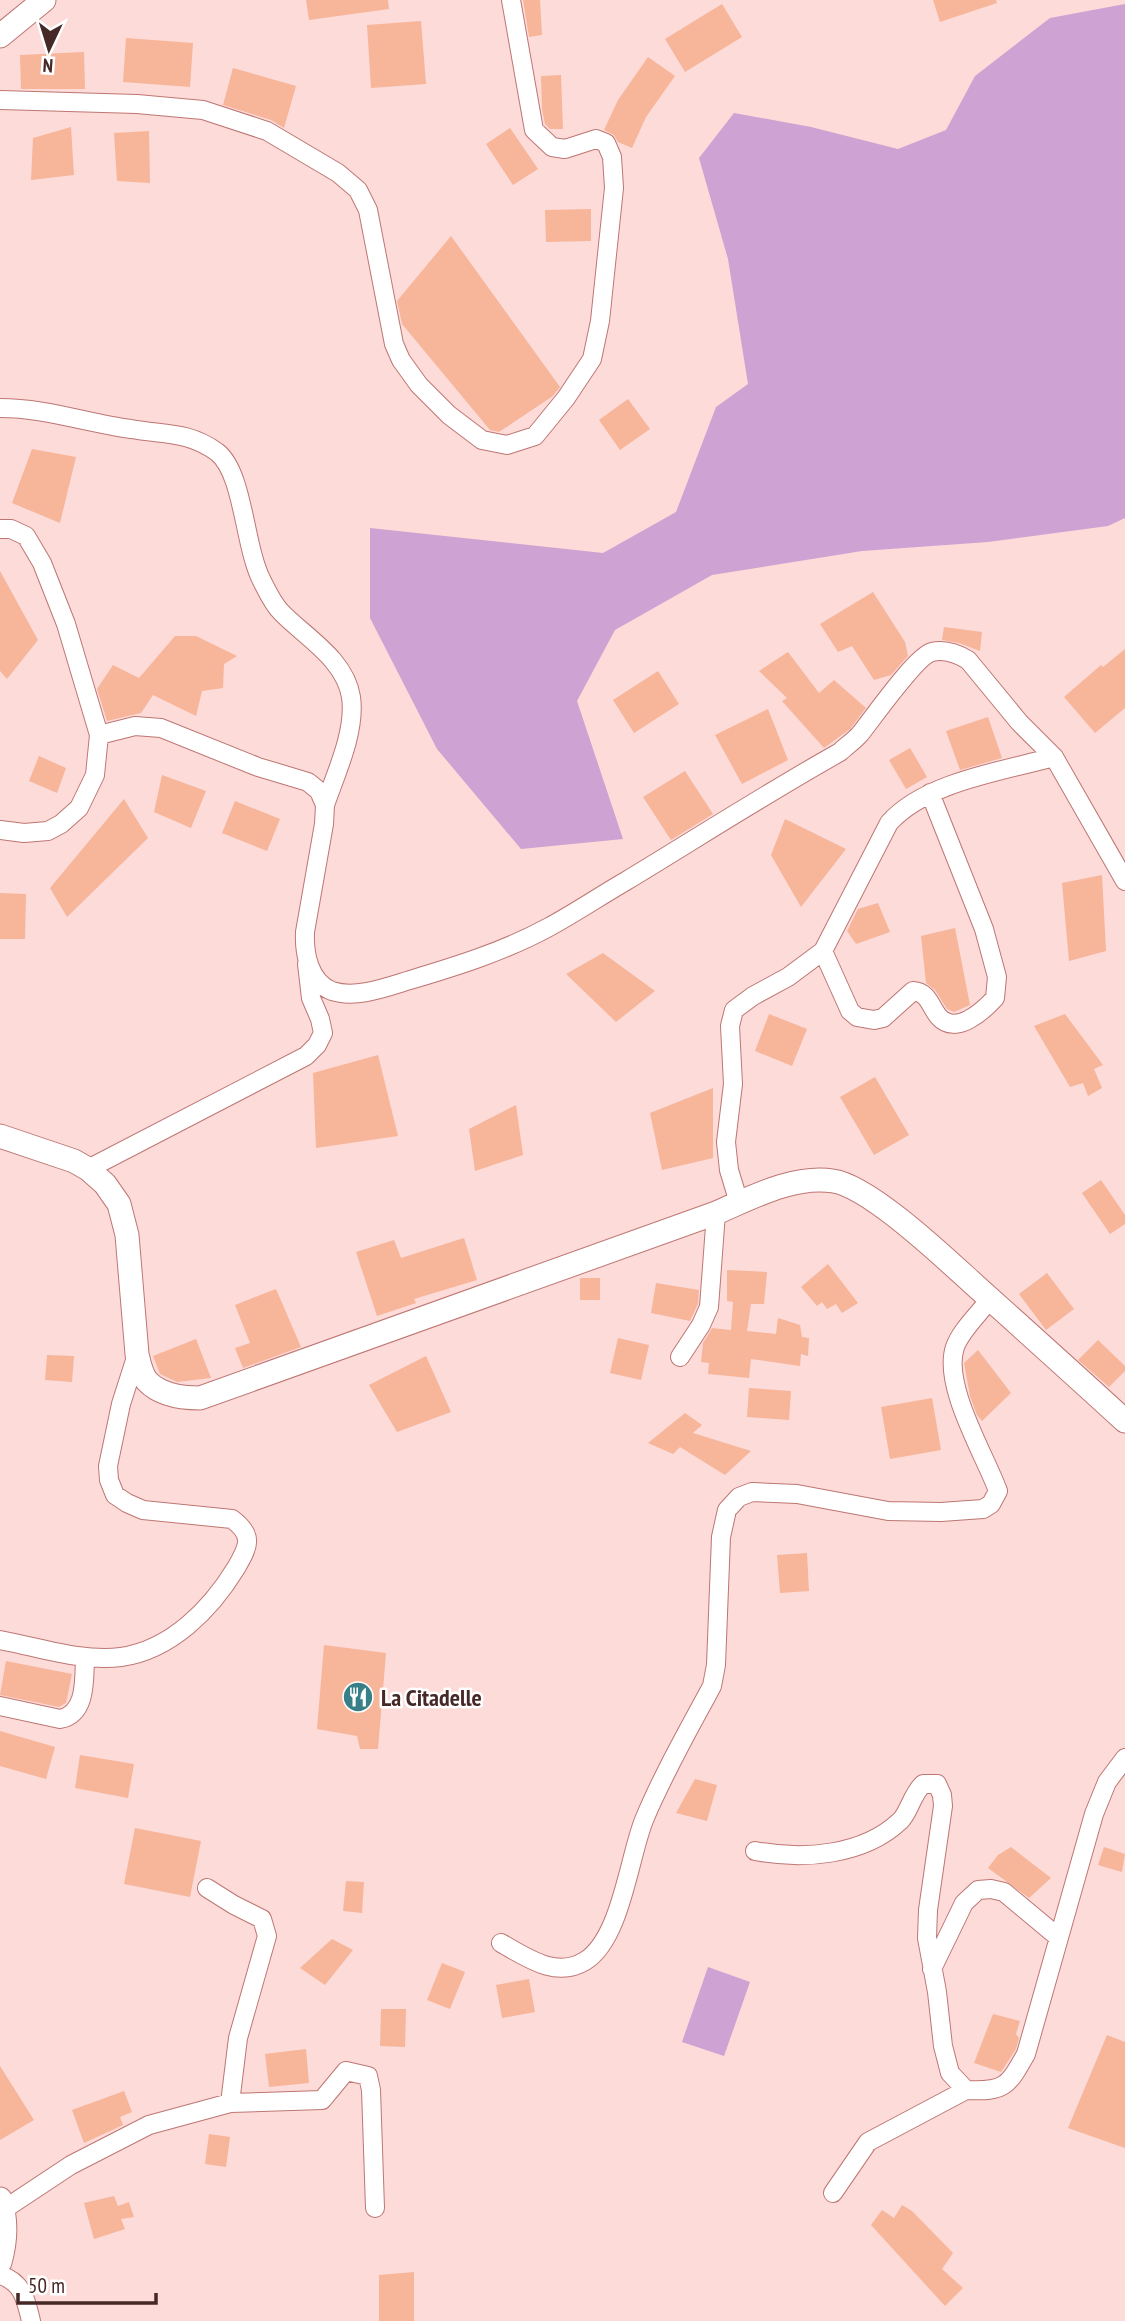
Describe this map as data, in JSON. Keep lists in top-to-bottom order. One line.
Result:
{"places":{"restaurant":["La Citadelle"]},"scale_bar":"50 m","north":"bottom"}
